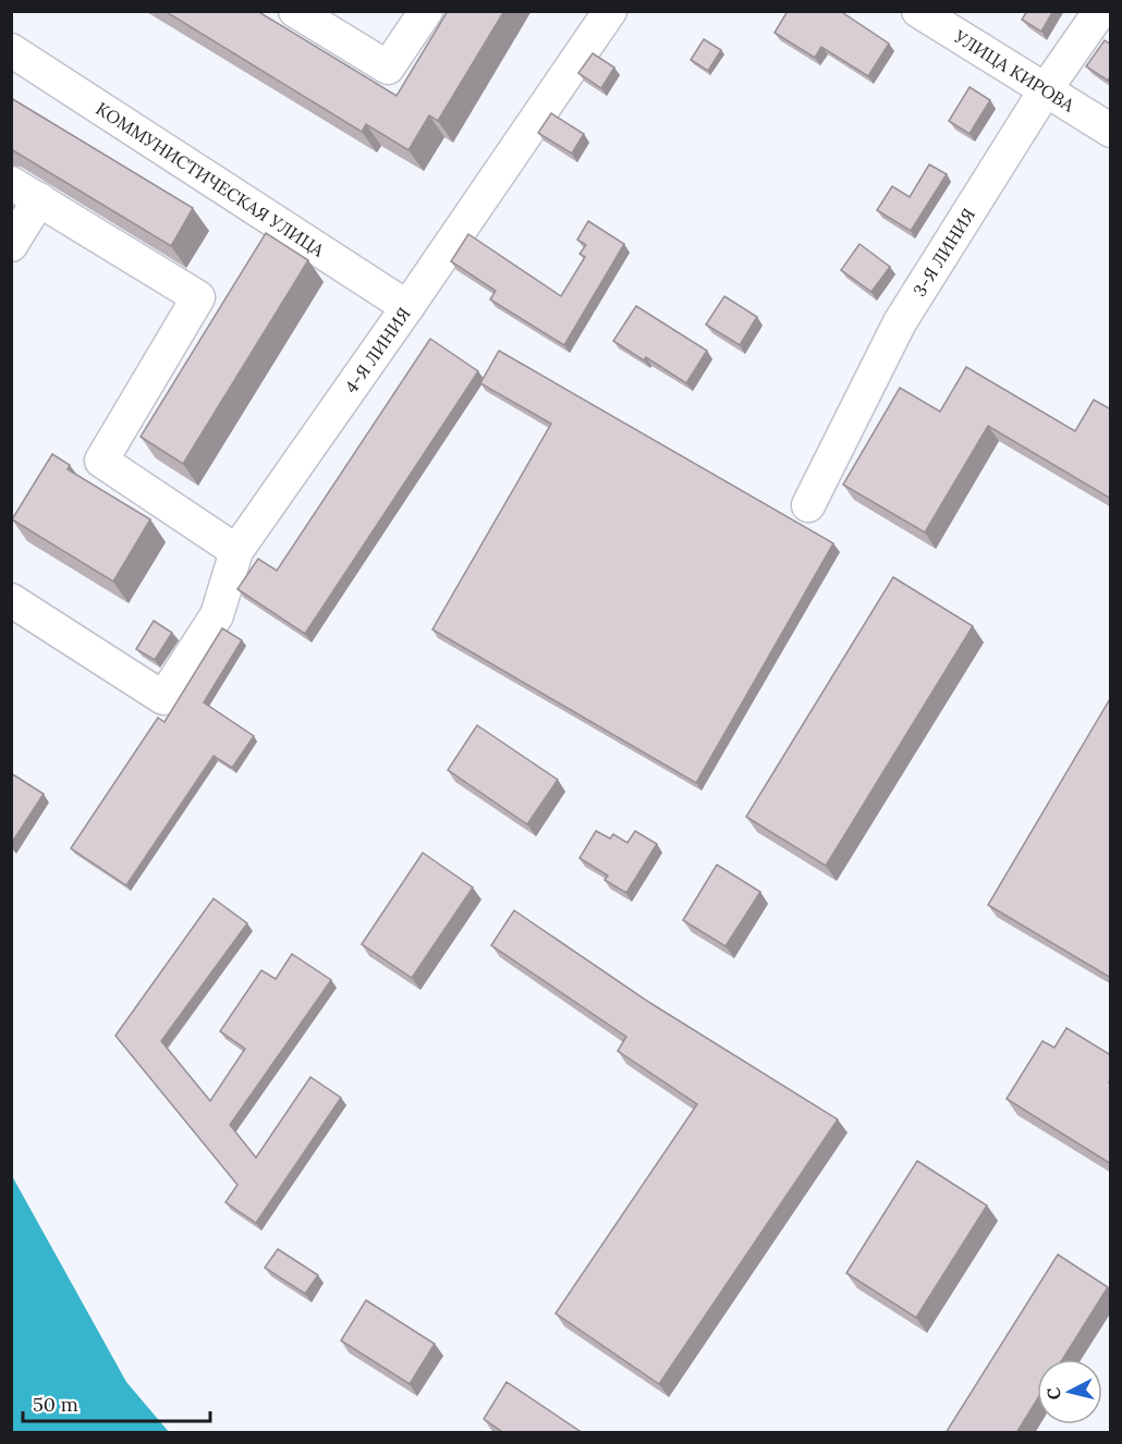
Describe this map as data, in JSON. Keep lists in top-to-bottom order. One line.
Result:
{"streets":{"street":["УЛИЦА КИРОВА","КОММУНИСТИЧЕСКАЯ УЛИЦА","3-Я ЛИНИЯ","4-Я ЛИНИЯ"]},"crossings":[["УЛИЦА КИРОВА","3-Я ЛИНИЯ"],["КОММУНИСТИЧЕСКАЯ УЛИЦА","4-Я ЛИНИЯ"]],"scale_bar":"50 m","north":"left"}
